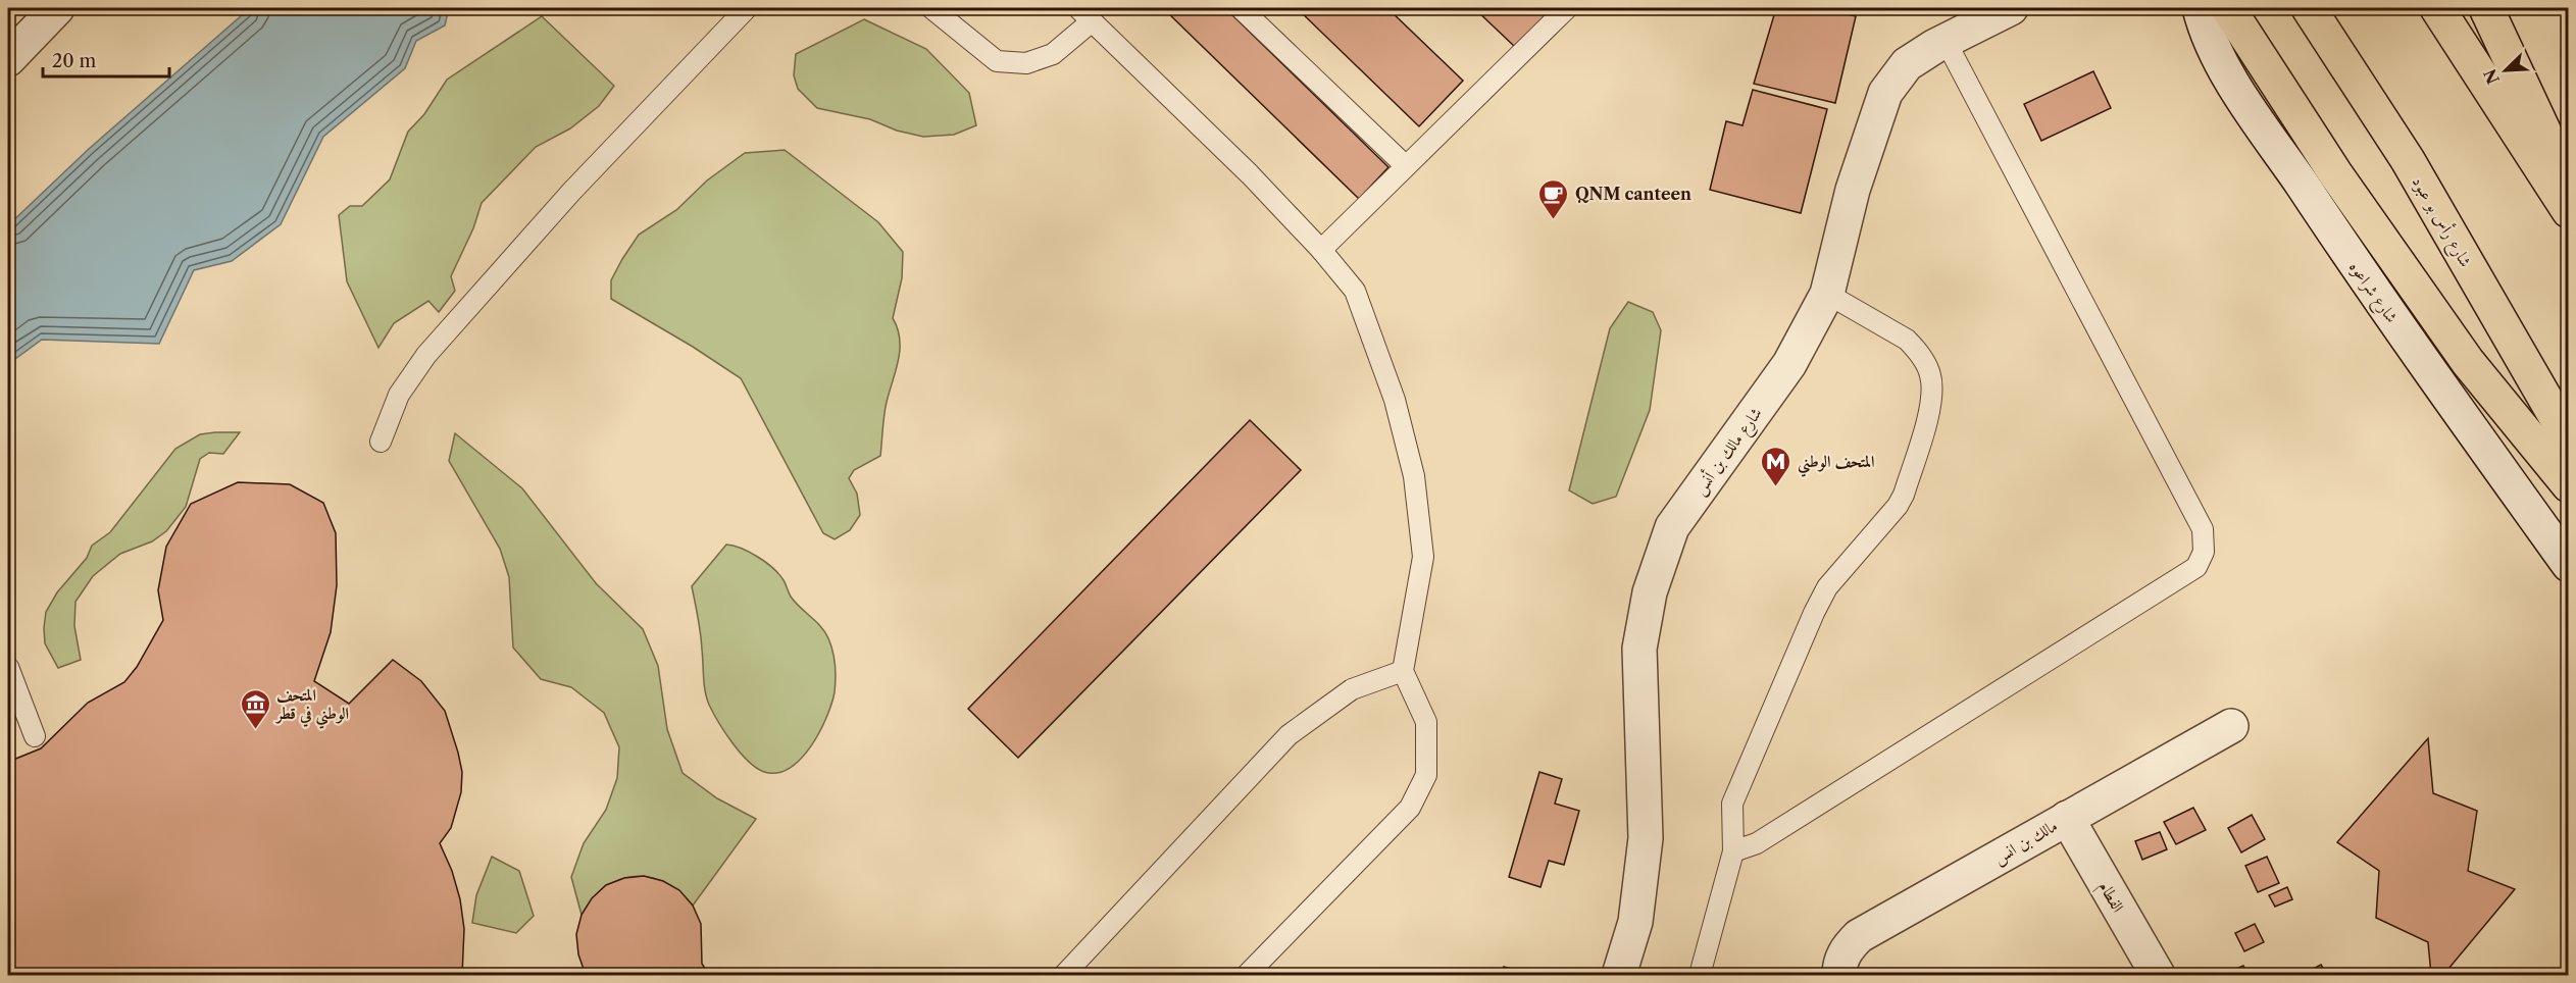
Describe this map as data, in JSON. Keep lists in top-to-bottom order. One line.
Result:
{"streets":{"highway":["شارع رأس بو عبود"],"street":["شارع شراعوه","شارع مالك بن أنس","مالك بن انس","الفطام"]},"crossings":[["مالك بن انس","الفطام"]],"places":{"cafe":["QNM canteen"],"metro station":["المتحف الوطني"],"museum":["المتحف الوطني في قطر"]},"scale_bar":"20 m","north":"bottom left"}
